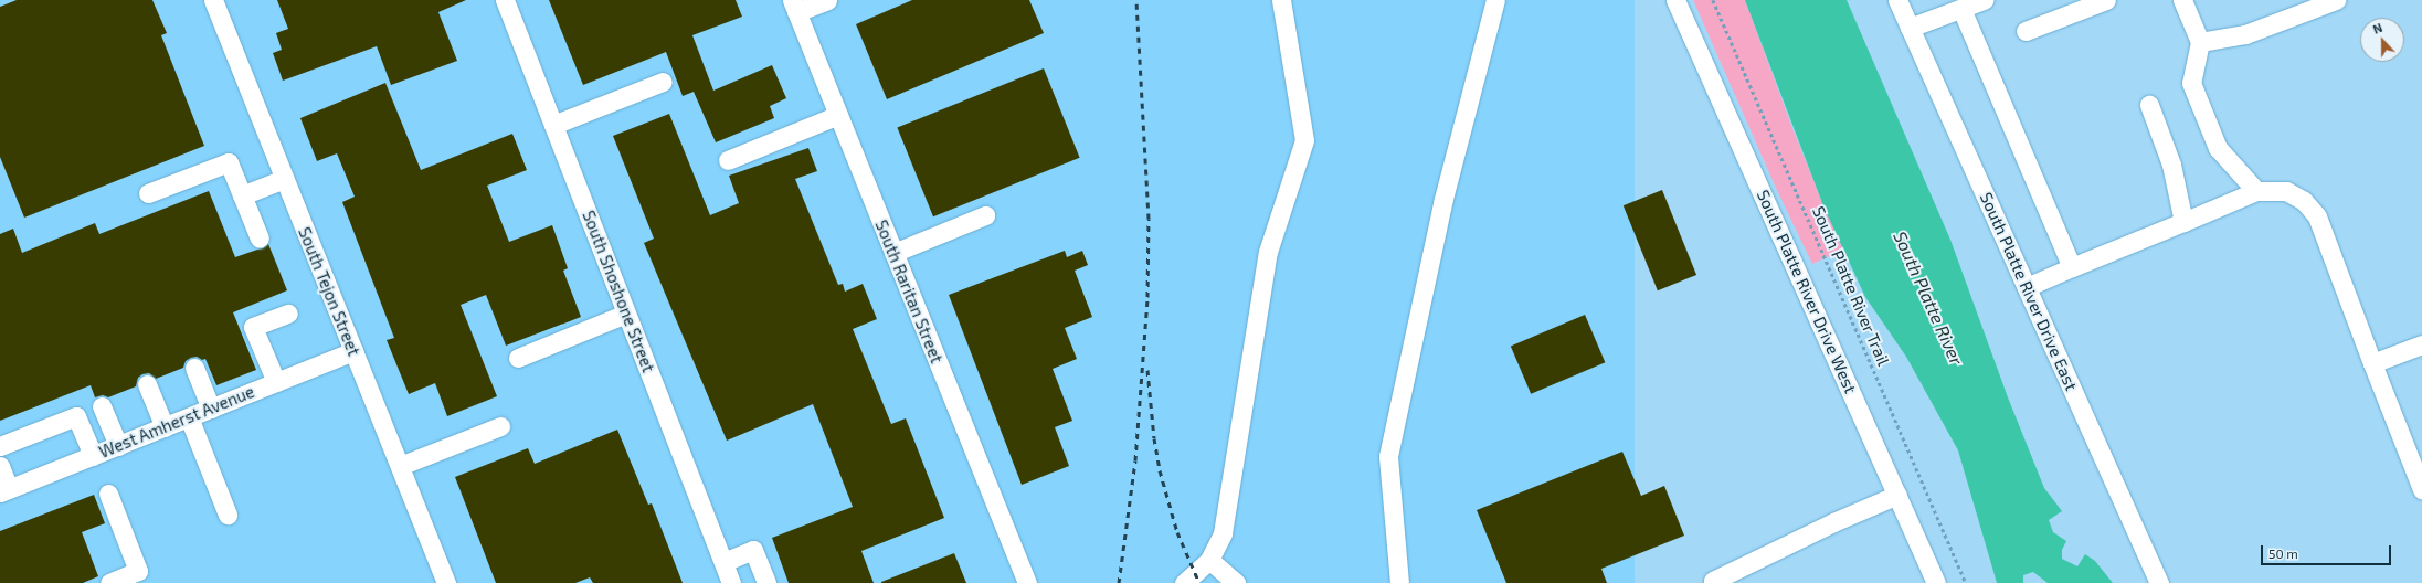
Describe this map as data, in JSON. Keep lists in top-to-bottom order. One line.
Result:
{"streets":{"street":["South Tejon Street","South Shoshone Street","South Raritan Street","South Platte River Drive West","South Platte River Drive East","West Amherst Avenue"],"path":["South Platte River Trail"]},"crossings":[["South Tejon Street","West Amherst Avenue"]],"water":["South Platte River"],"scale_bar":"50 m","north":"top"}
